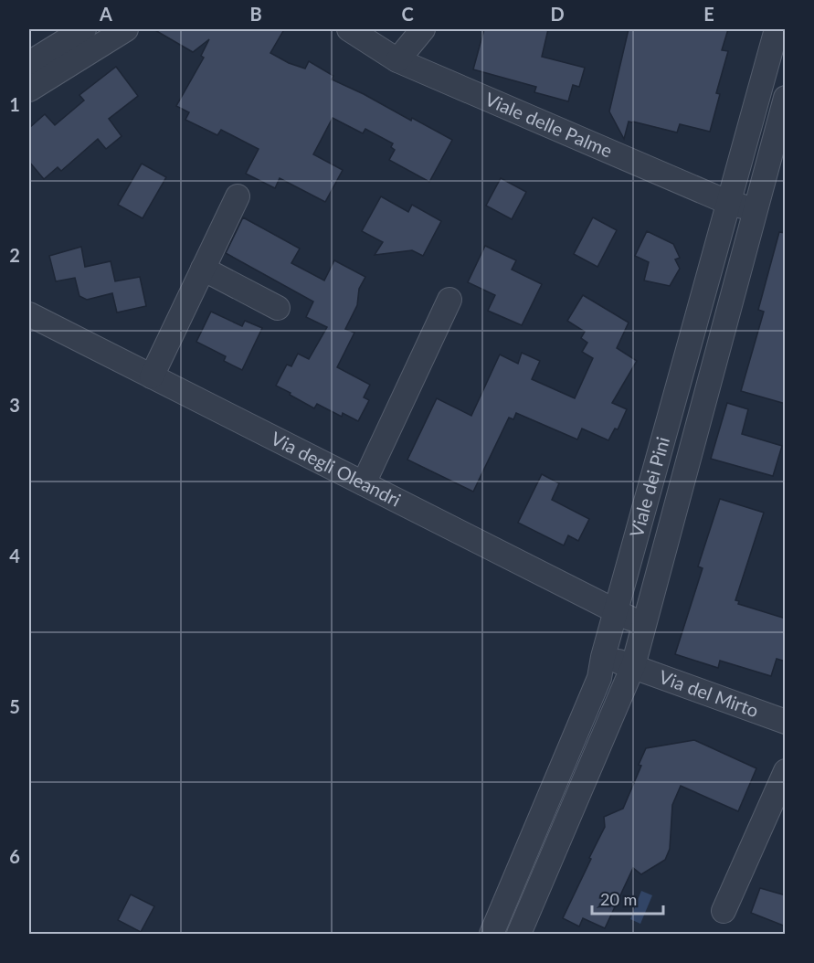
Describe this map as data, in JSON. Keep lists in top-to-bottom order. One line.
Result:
{"streets":{"street":["Viale delle Palme","Via degli Oleandri","Viale dei Pini","Via del Mirto"]},"crossings":[["Viale delle Palme","Viale dei Pini"],["Via degli Oleandri","Viale dei Pini"],["Viale dei Pini","Via del Mirto"]],"scale_bar":"20 m","grid":{"columns":["A","B","C","D","E"],"rows":["1","2","3","4","5","6"]}}
